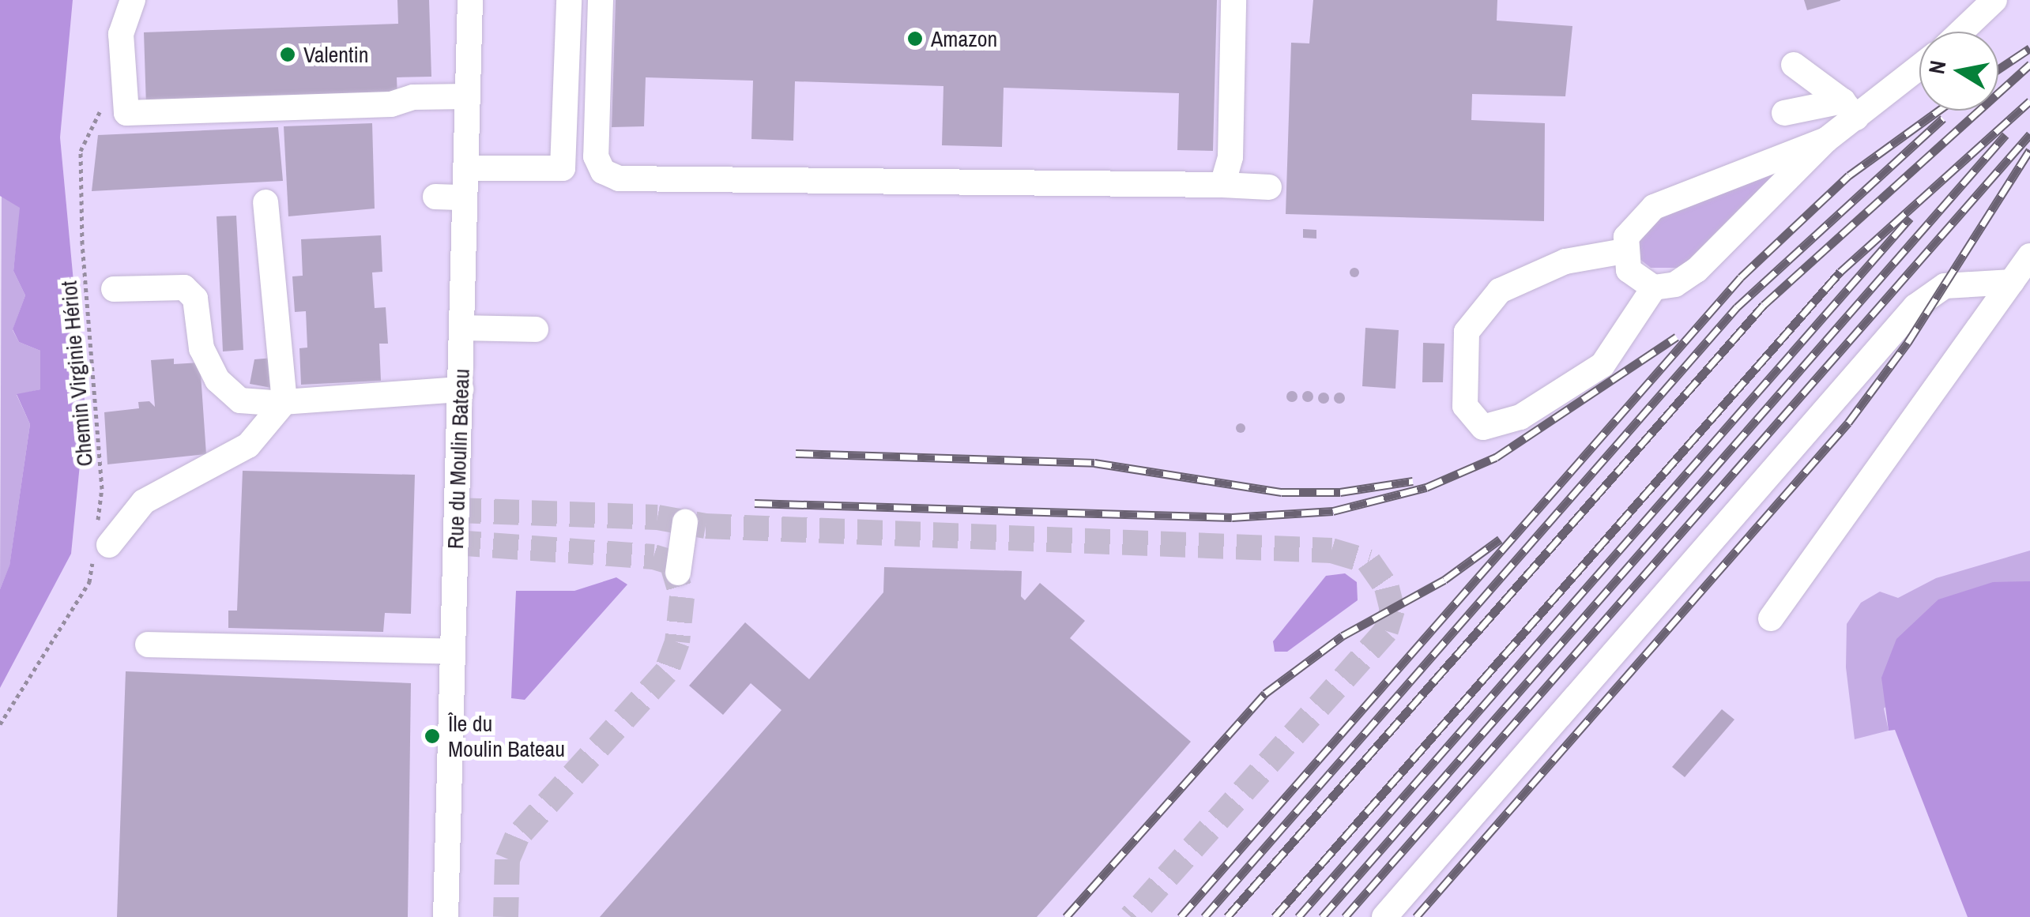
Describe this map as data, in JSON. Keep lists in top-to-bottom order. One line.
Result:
{"streets":{"street":["Rue du Moulin Bateau"],"path":["Chemin Virginie Hériot"]},"places":["Amazon","Valentin","Île du Moulin Bateau"],"north":"left"}
